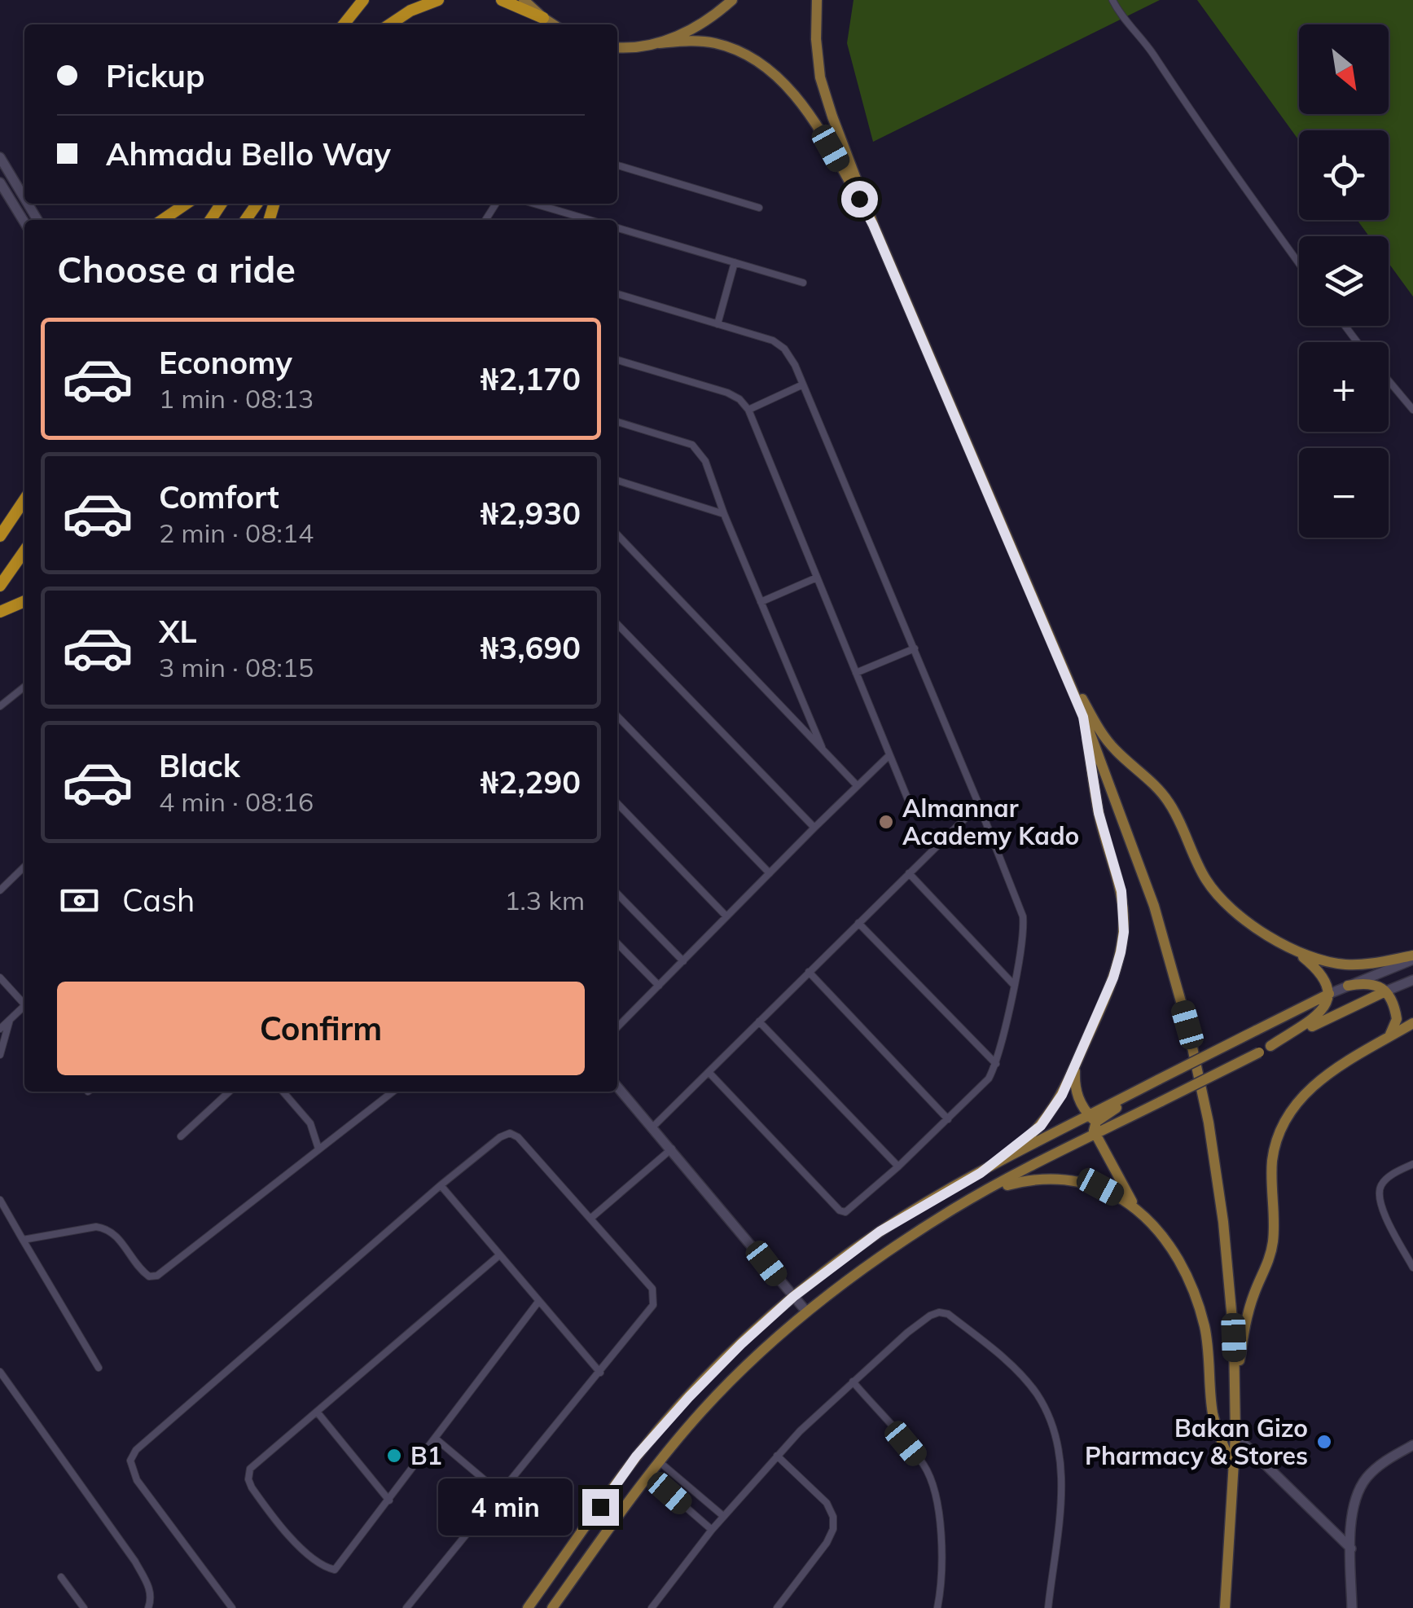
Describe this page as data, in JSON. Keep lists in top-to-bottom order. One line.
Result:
{"places":["Almannar Academy Kado","Bakan Gizo Pharmacy & Stores","B1"],"north":"bottom right","page":{"map_buttons":["+","−"],"banner":["Pickup","Ahmadu Bello Way"],"heading":"Choose a ride","list":[{"name":"Economy","note":"1 min · 08:13","value":"₦2,170"},{"name":"Comfort","note":"2 min · 08:14","value":"₦2,930"},{"name":"XL","note":"3 min · 08:15","value":"₦3,690"},{"name":"Black","note":"4 min · 08:16","value":"₦2,290"}],"pay":["Cash","1.3 km"],"buttons":"Confirm","bubble":"4 min"}}
